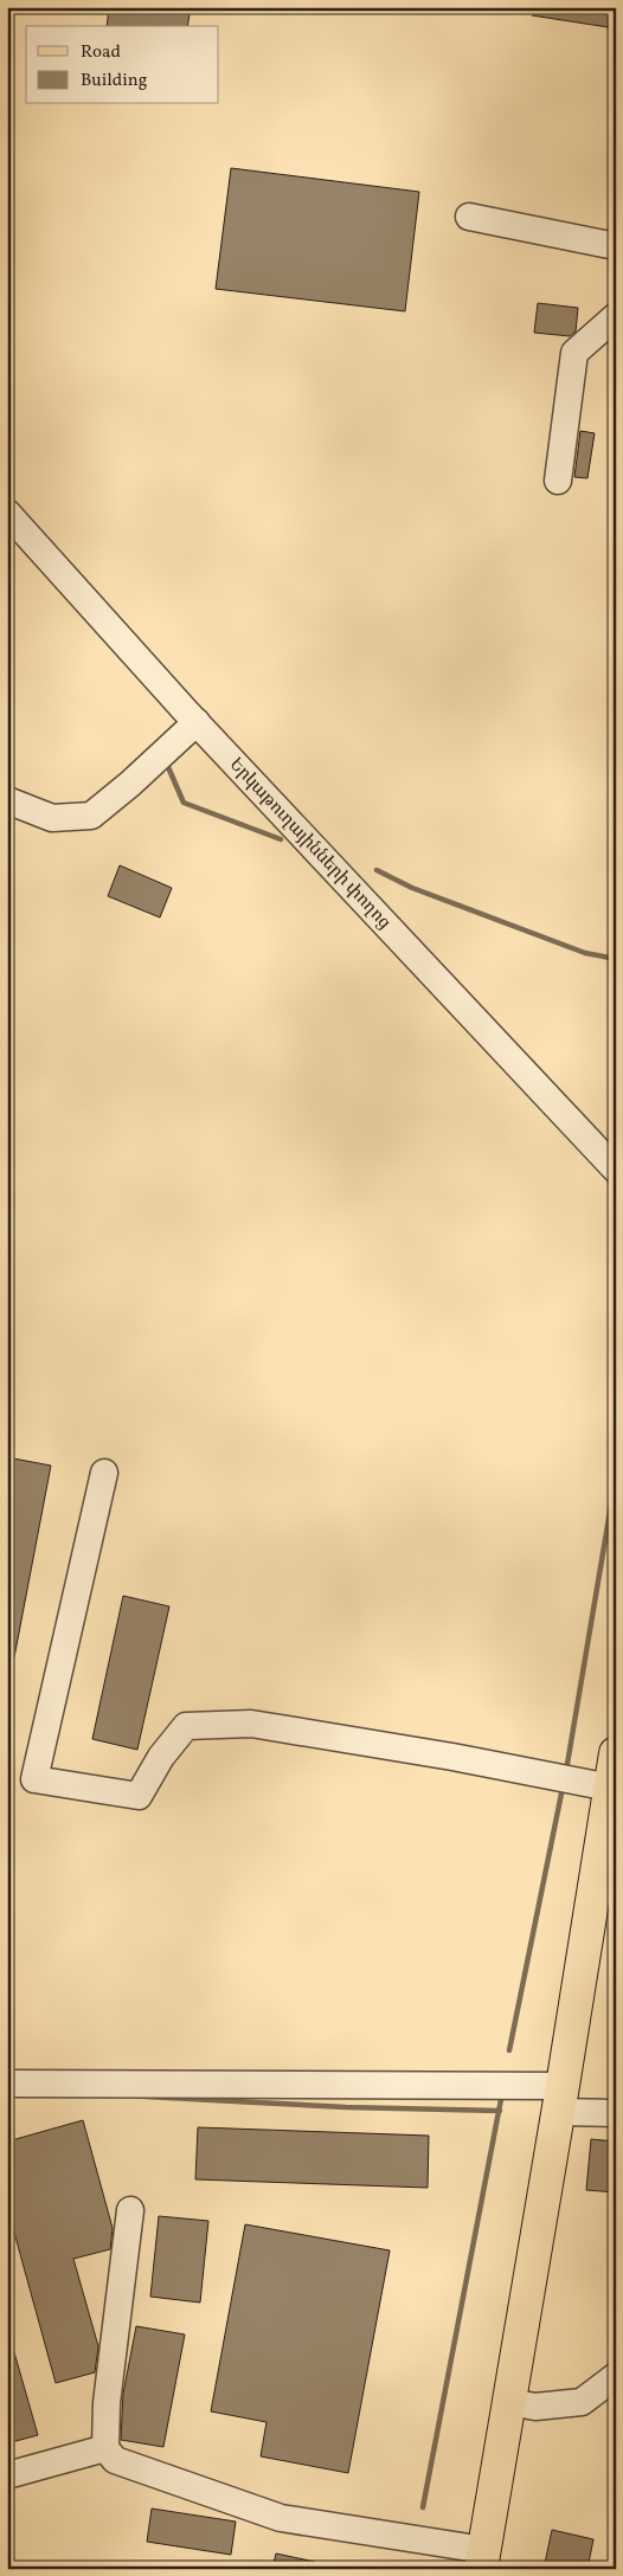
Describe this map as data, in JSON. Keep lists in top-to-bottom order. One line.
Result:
{"streets":{"street":["Երկաթուղայինների փողոց"]},"legend":["Road","Building"]}
